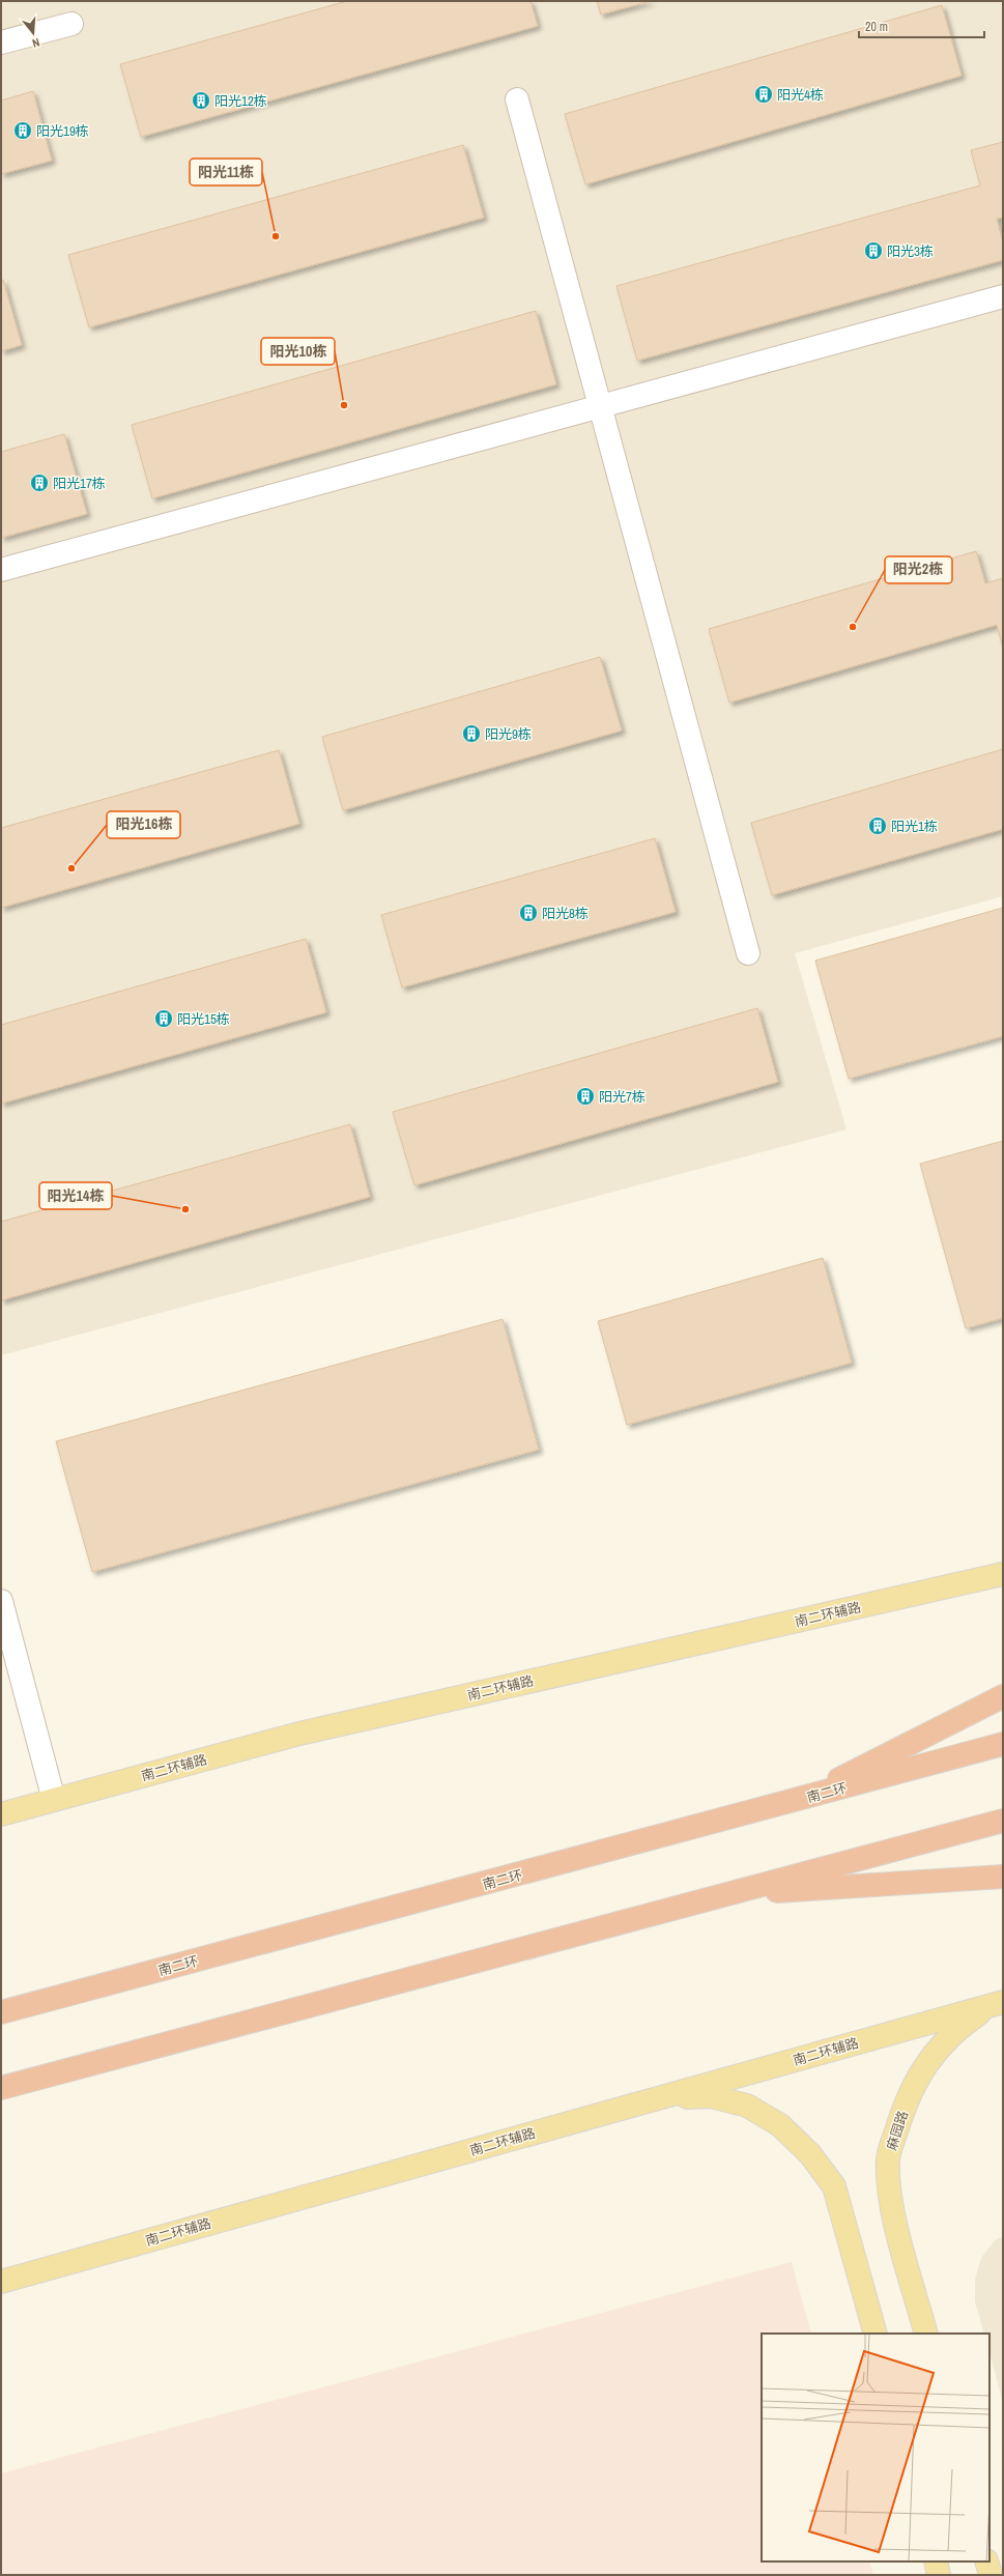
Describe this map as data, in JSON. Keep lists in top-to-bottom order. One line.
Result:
{"streets":{"highway":["南二环"],"main road":["南二环辅路","麻园路"]},"crossings":[["南二环辅路","麻园路"]],"places":{"building":["阳光4栋","阳光12栋","阳光19栋","阳光3栋","阳光17栋","阳光9栋","阳光1栋","阳光8栋","阳光15栋","阳光7栋"],"other":["阳光11栋","阳光10栋","阳光2栋","阳光16栋","阳光14栋"]},"scale_bar":"20 m","north":"bottom"}
